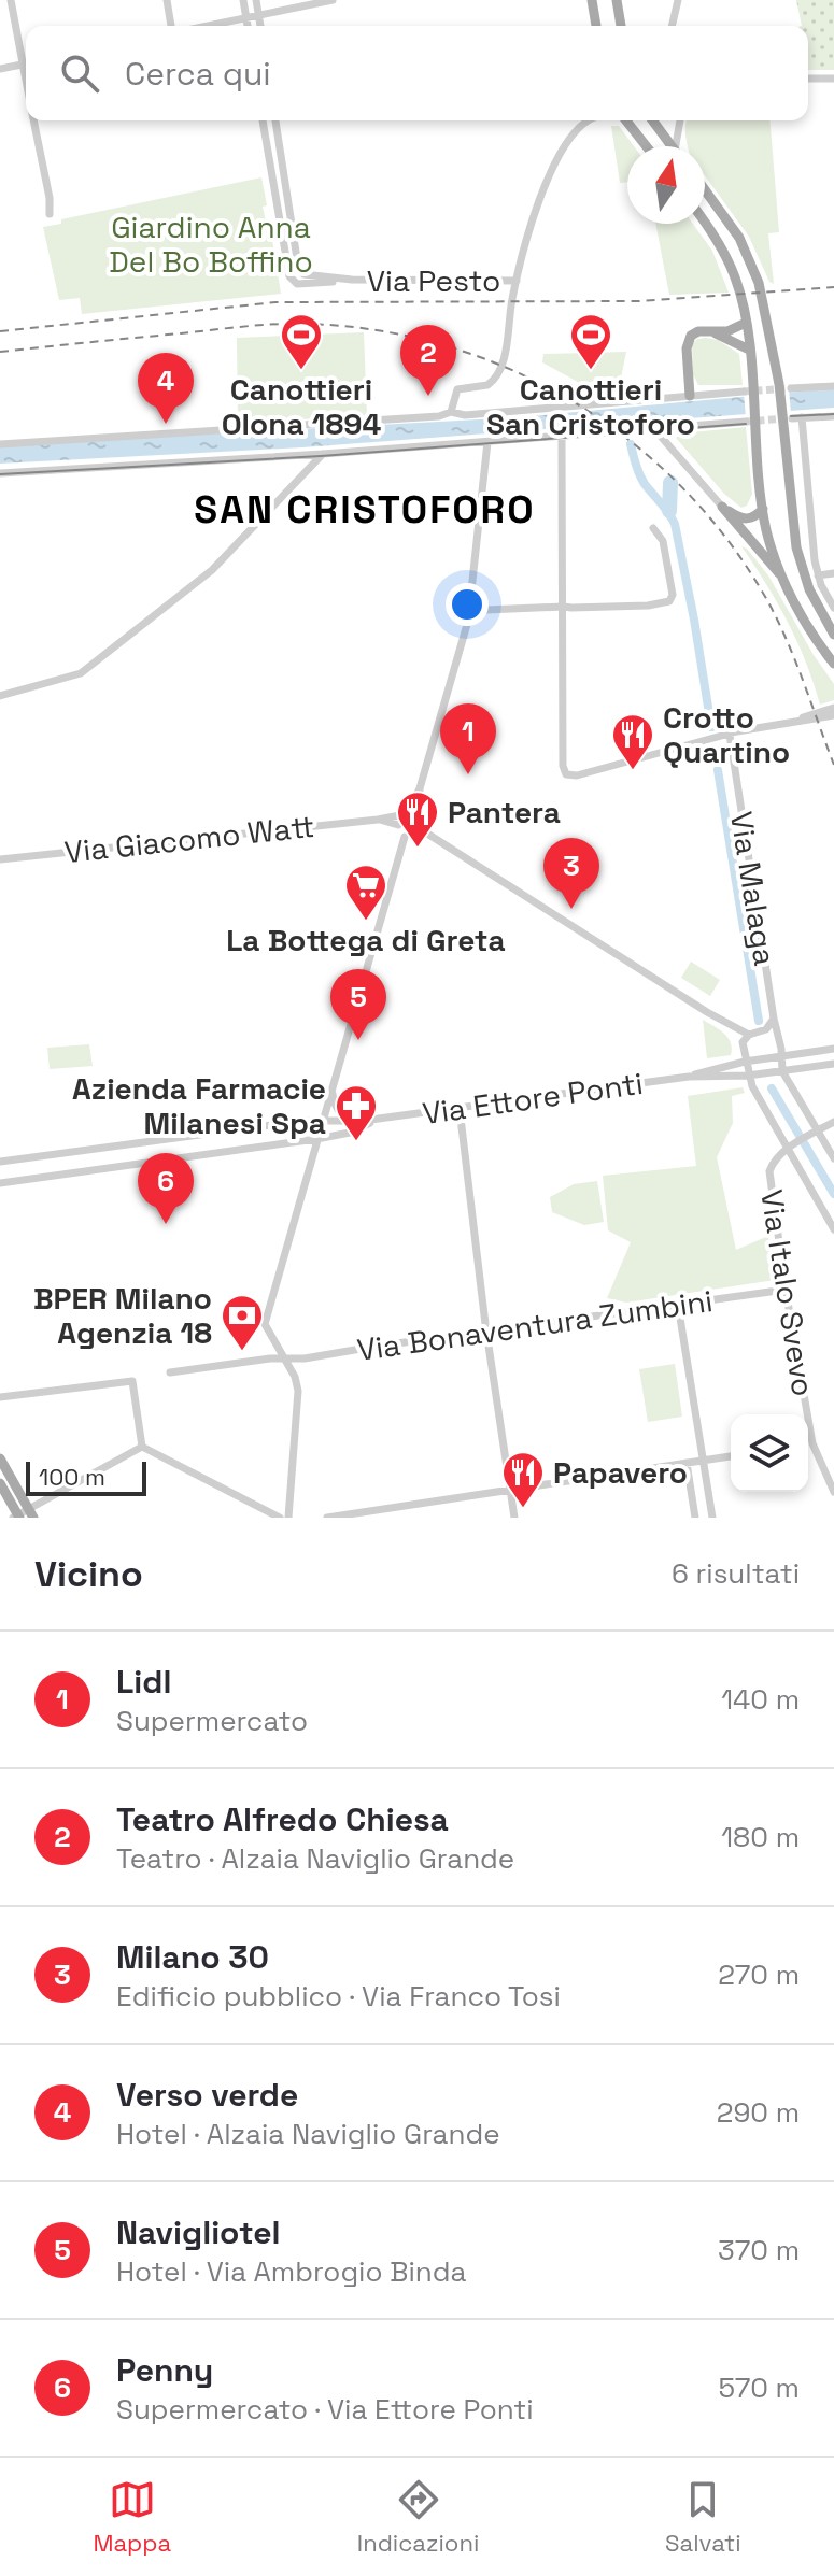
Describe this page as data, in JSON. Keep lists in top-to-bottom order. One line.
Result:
{"streets":{"street":["Via Pesto","Via Giacomo Watt","Via Malaga","Via Ettore Ponti","Via Italo Svevo","Via Bonaventura Zumbini"]},"crossings":[["Via Italo Svevo","Via Bonaventura Zumbini"]],"districts":["SAN CRISTOFORO"],"parks":["Giardino Anna Del Bo Boffino"],"places":{"sports":["Canottieri Olona 1894","Canottieri San Cristoforo"],"restaurant":["Crotto Quartino","Pantera","Papavero"],"supermarket":["La Bottega di Greta"],"pharmacy":["Azienda Farmacie Milanesi Spa"],"bank":["BPER Milano Agenzia 18"]},"scale_bar":"100 m","north":"top","page":{"search":"Cerca qui","pins":["2","4","1","3","5","6"],"scale":"100 m","heading":["Vicino","6 risultati"],"list":[{"mark":"1","name":"Lidl","note":"Supermercato","value":"140 m"},{"mark":"2","name":"Teatro Alfredo Chiesa","note":"Teatro · Alzaia Naviglio Grande","value":"180 m"},{"mark":"3","name":"Milano 30","note":"Edificio pubblico · Via Franco Tosi","value":"270 m"},{"mark":"4","name":"Verso verde","note":"Hotel · Alzaia Naviglio Grande","value":"290 m"},{"mark":"5","name":"Navigliotel","note":"Hotel · Via Ambrogio Binda","value":"370 m"},{"mark":"6","name":"Penny","note":"Supermercato · Via Ettore Ponti","value":"570 m"}],"nav":["Mappa","Indicazioni","Salvati"]}}
